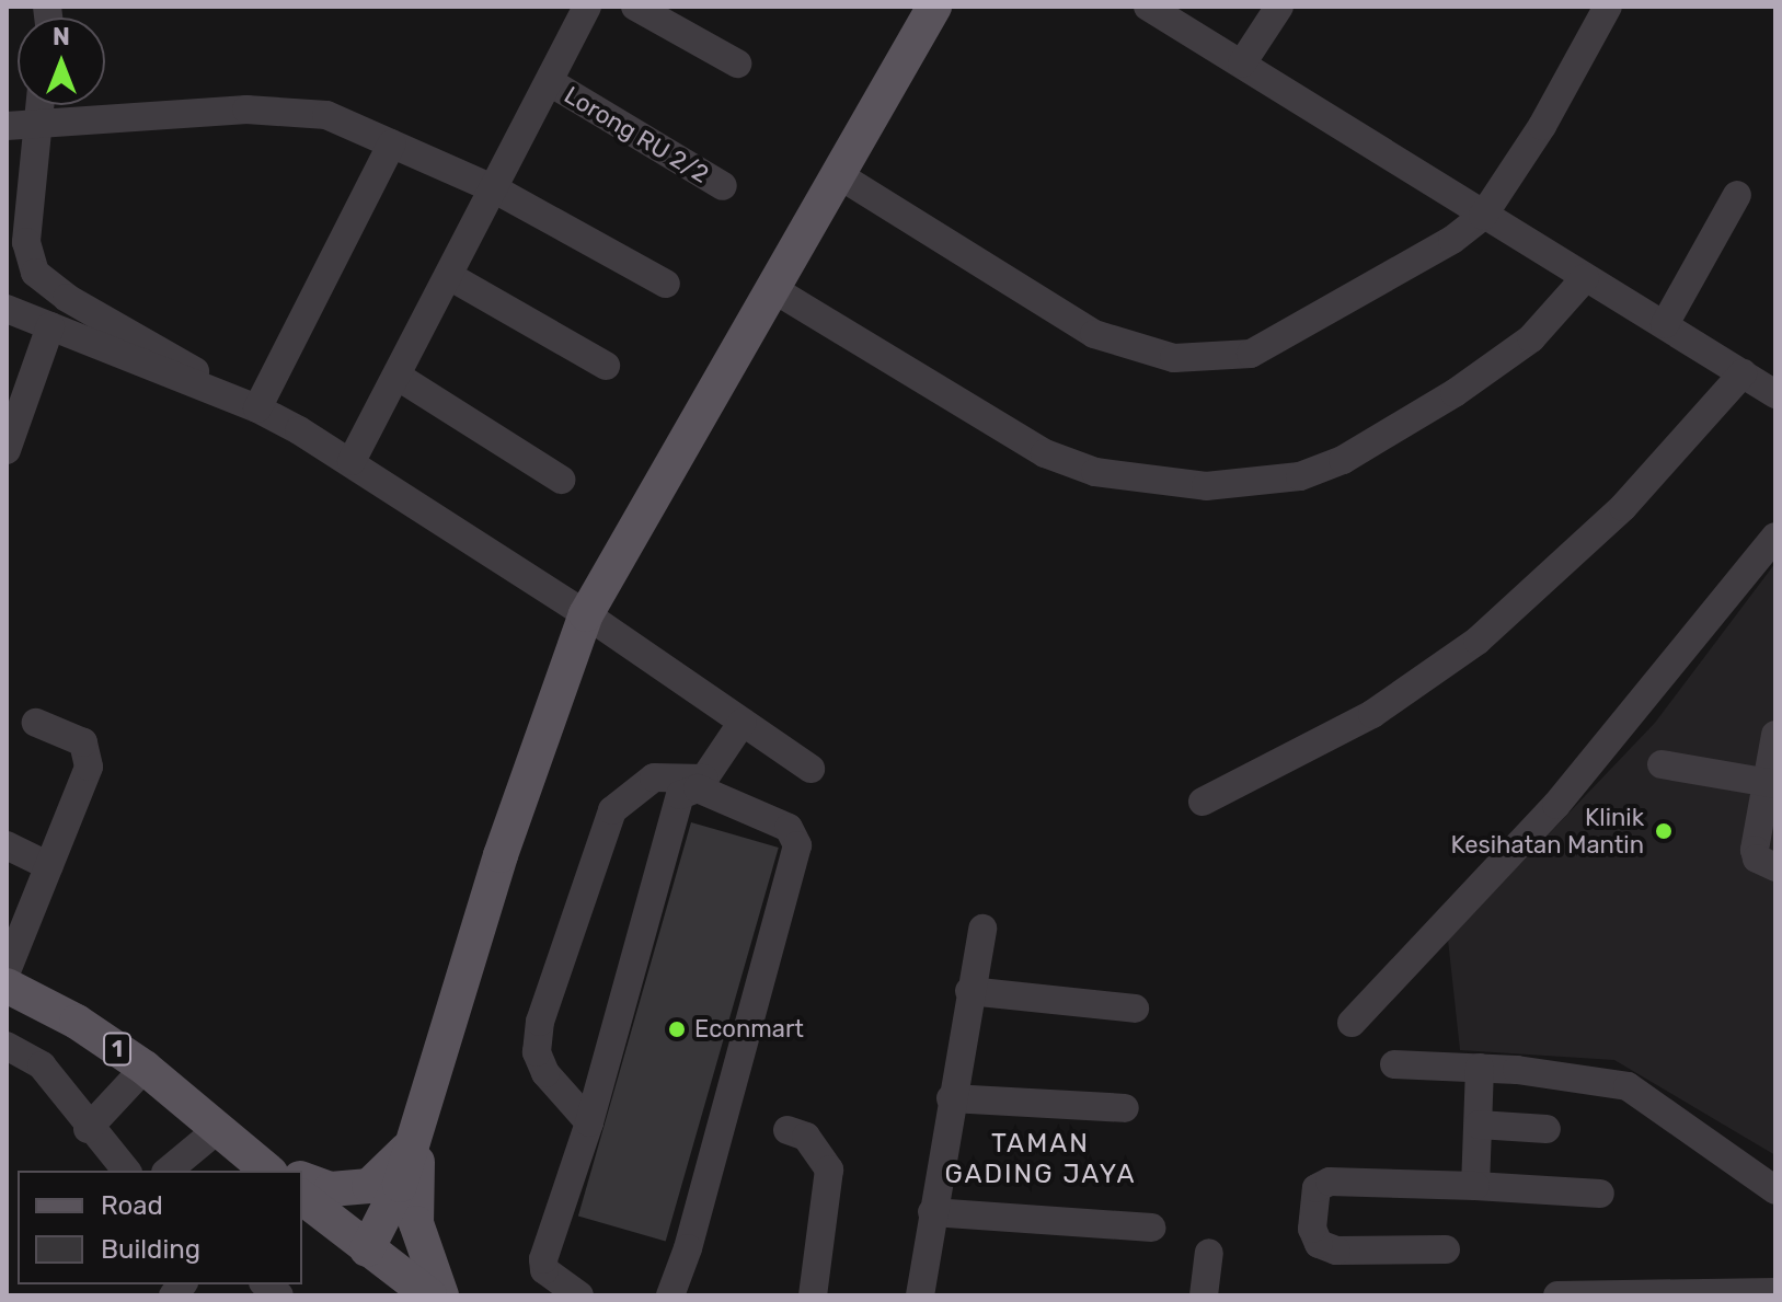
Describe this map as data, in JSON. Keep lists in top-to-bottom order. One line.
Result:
{"streets":{"main road":["1"],"street":["Lorong RU 2/2"]},"districts":["TAMAN GADING JAYA"],"places":["Klinik Kesihatan Mantin","Econmart"],"legend":["Road","Building"],"north":"top"}
